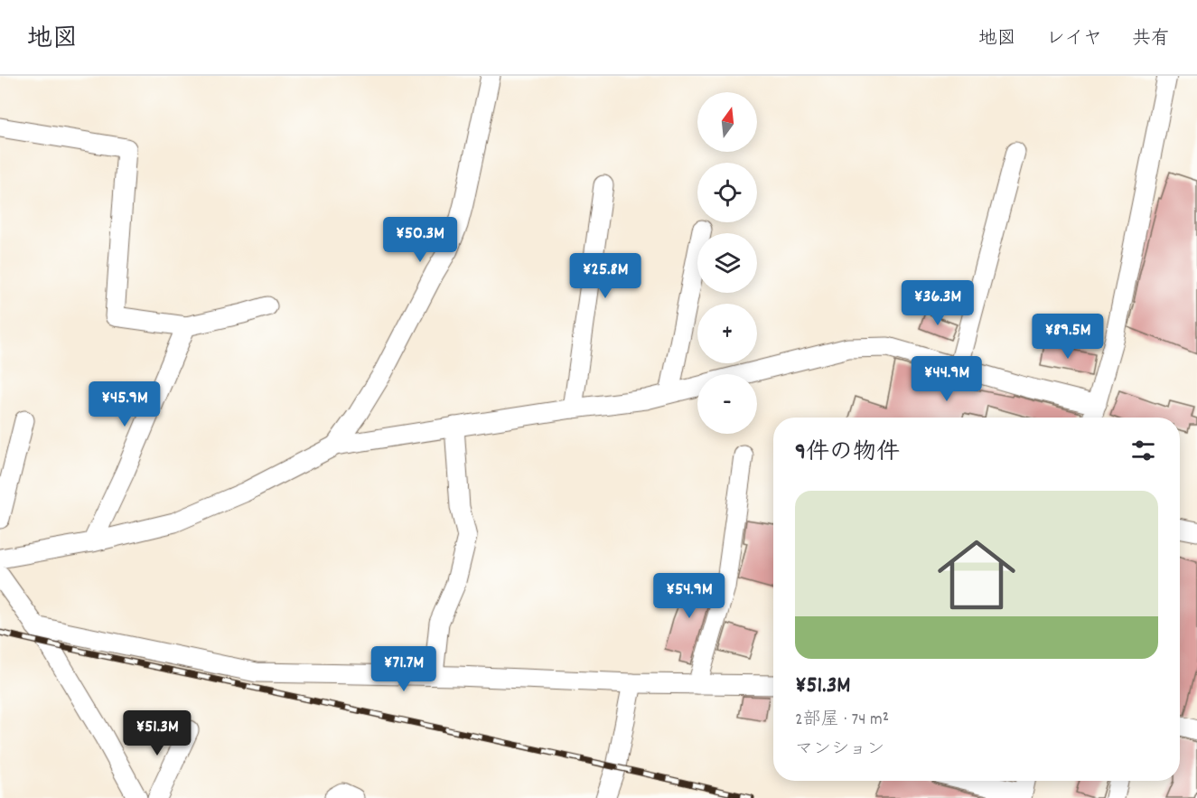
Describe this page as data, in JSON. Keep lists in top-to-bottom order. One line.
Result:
{"north":"top","page":{"header":"地図","nav":["地図","レイヤ","共有"],"map_buttons":["+","−"],"price":["¥50.3M","¥25.8M","¥36.3M","¥89.5M","¥44.9M","¥45.9M","¥54.9M","¥71.7M","¥51.3M"],"heading":"9件の物件","list":[{"name":"¥51.3M","note":"2部屋 · 74 m² · マンション"}]}}
